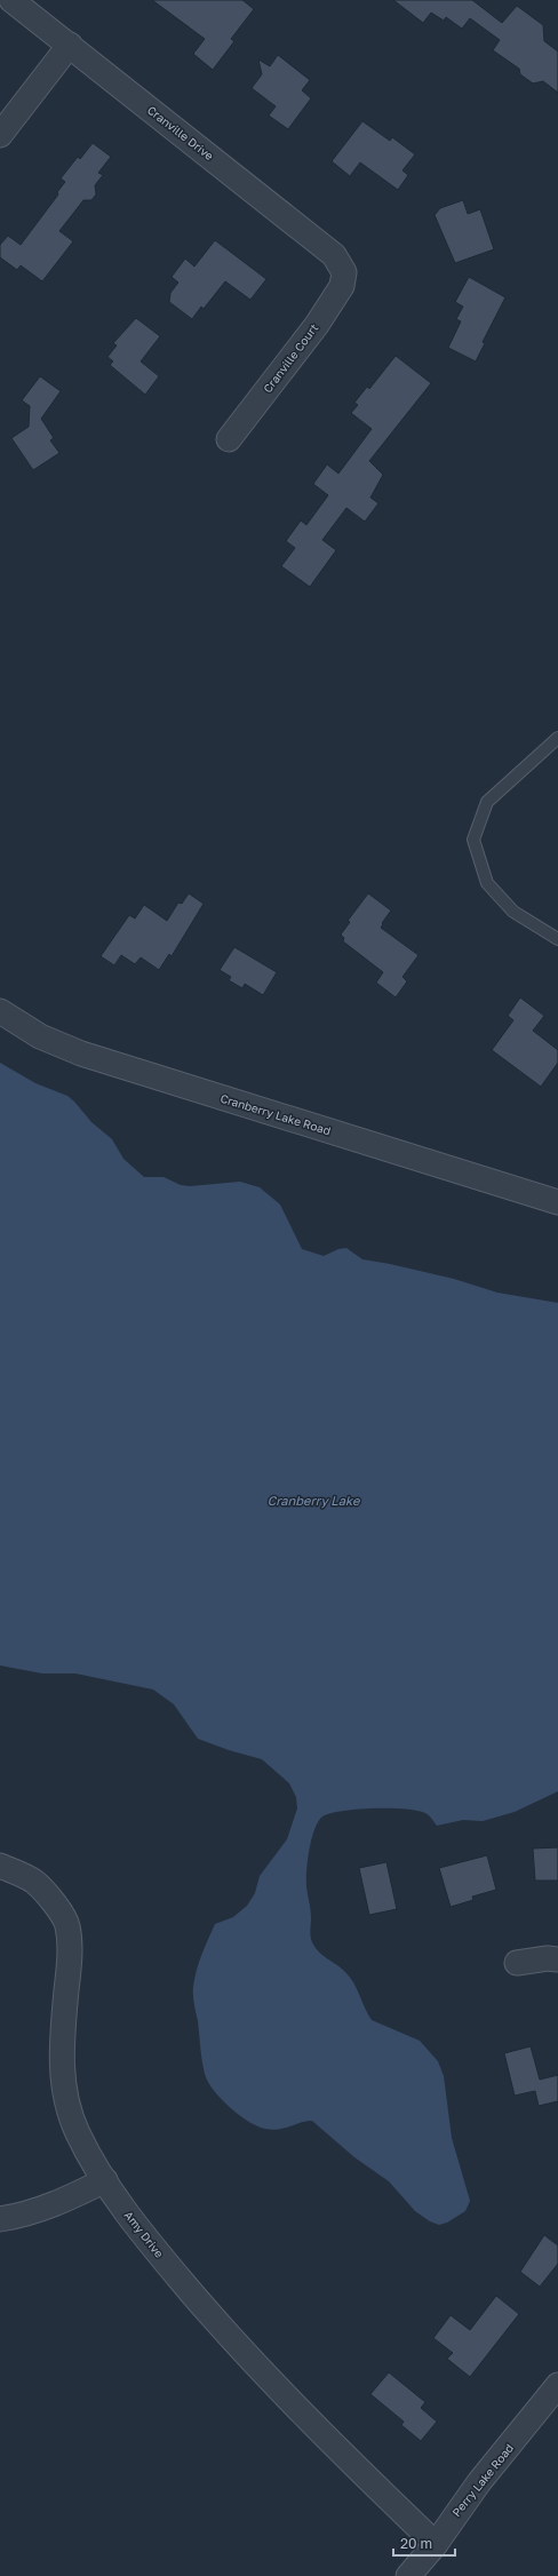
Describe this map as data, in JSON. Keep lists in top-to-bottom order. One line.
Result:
{"streets":{"street":["Cranville Drive","Cranville Court","Cranberry Lake Road","Amy Drive","Perry Lake Road"]},"crossings":[["Cranville Drive","Cranville Court"],["Amy Drive","Perry Lake Road"]],"water":["Cranberry Lake"],"scale_bar":"20 m"}
